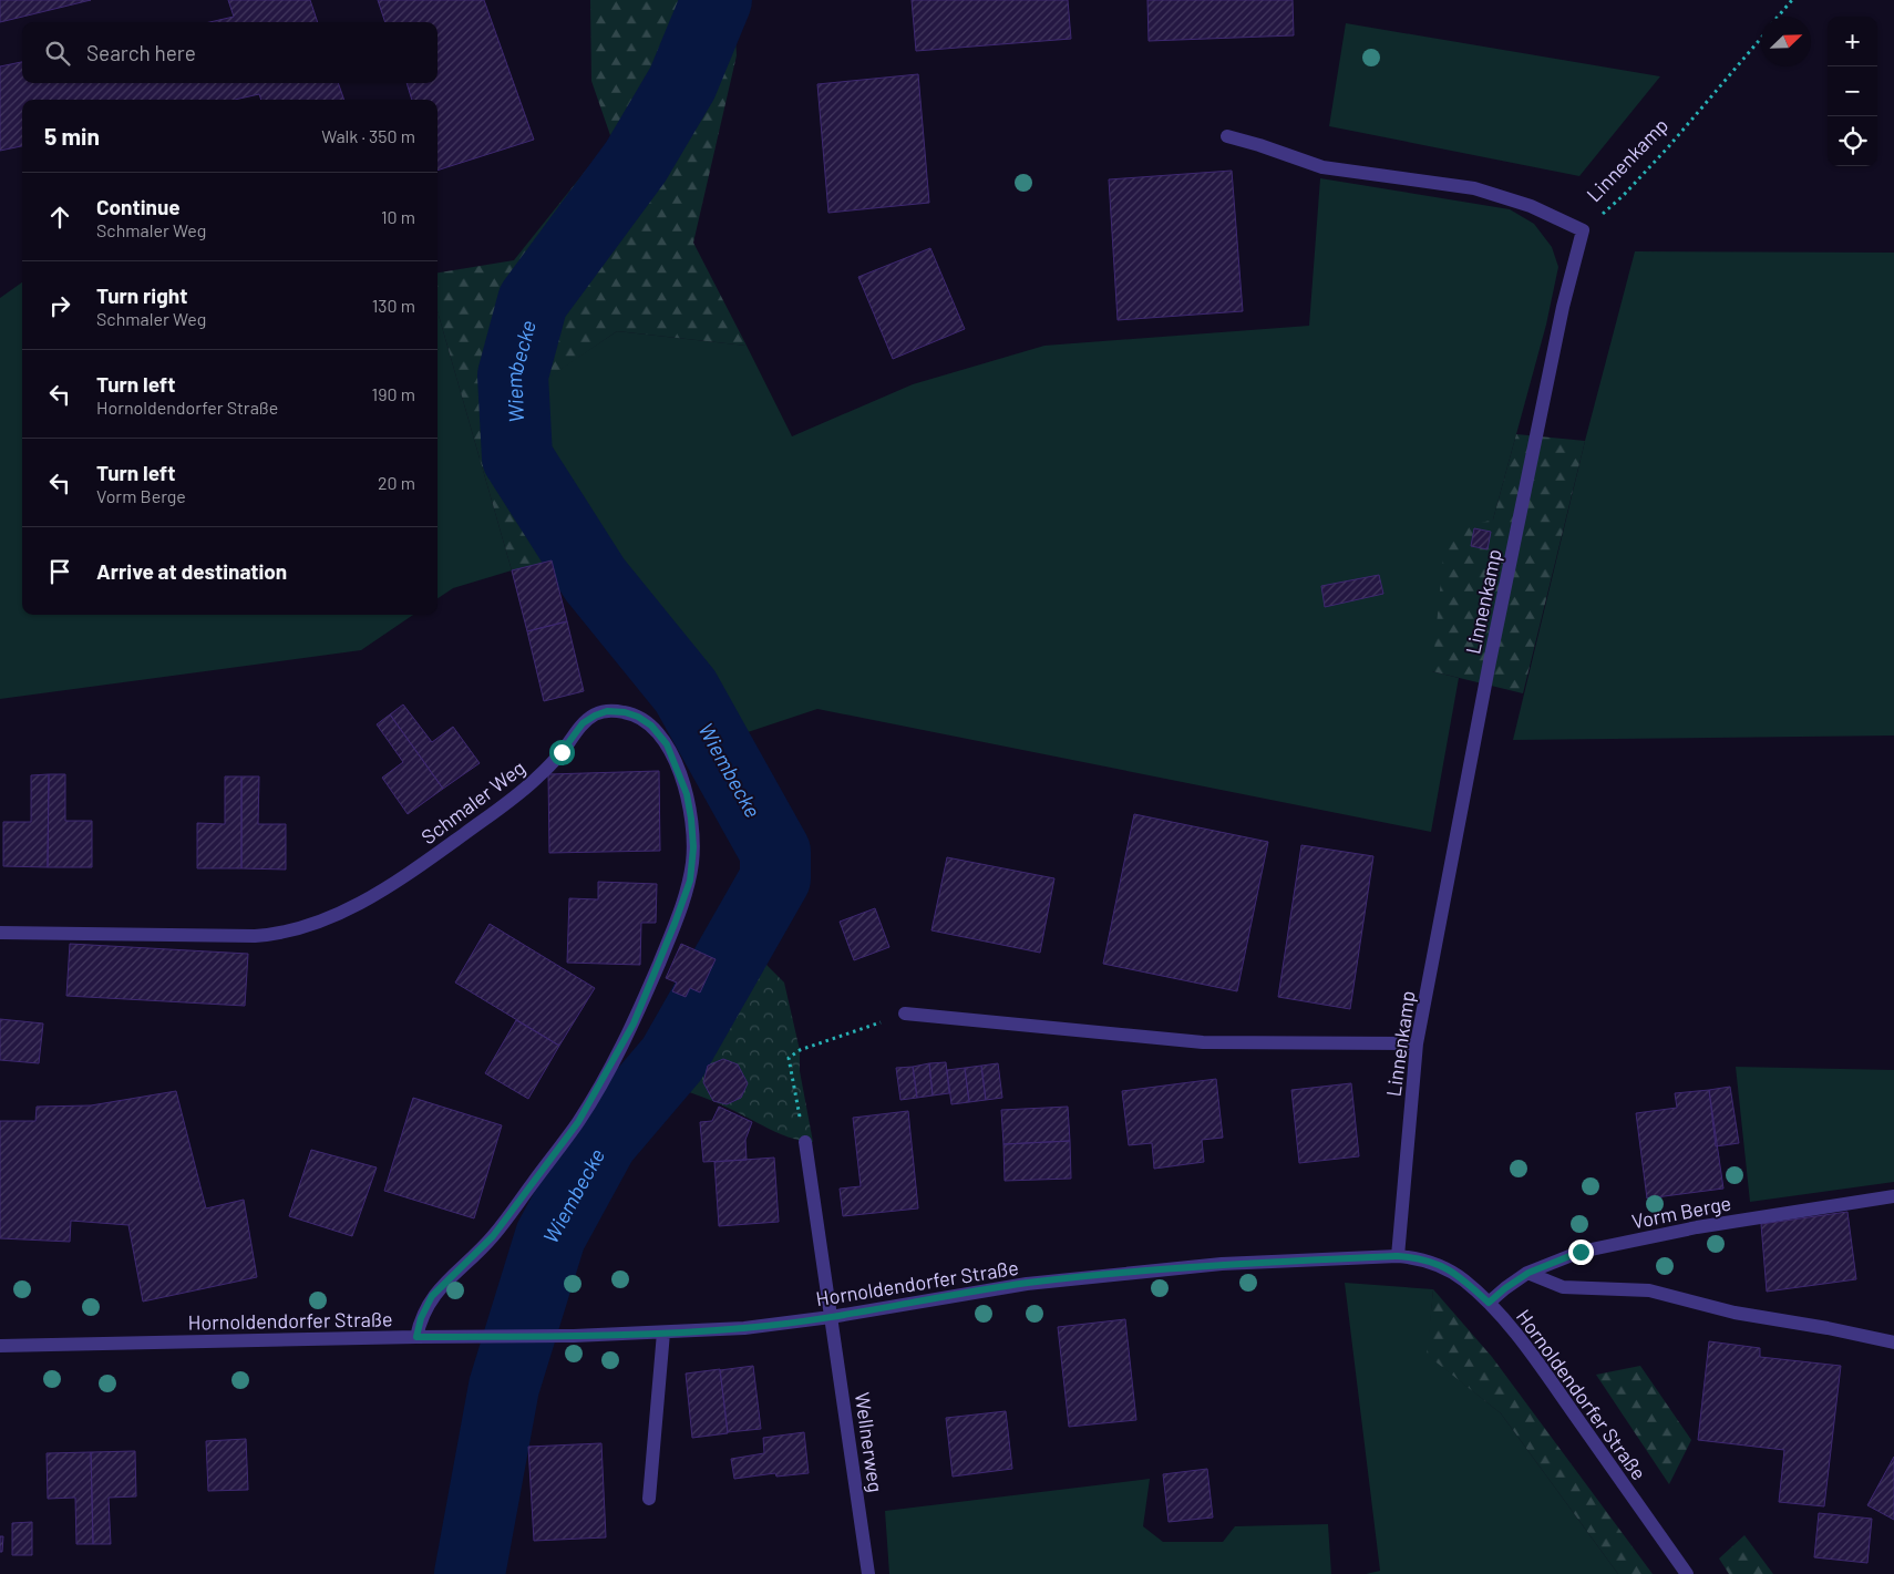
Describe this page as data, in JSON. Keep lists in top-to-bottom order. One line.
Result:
{"streets":{"street":["Linnenkamp","Schmaler Weg","Vorm Berge","Hornoldendorfer Straße","Wellnerweg"]},"crossings":[["Linnenkamp","Hornoldendorfer Straße"],["Schmaler Weg","Hornoldendorfer Straße"],["Vorm Berge","Hornoldendorfer Straße"],["Hornoldendorfer Straße","Wellnerweg"]],"water":["Wiembecke"],"north":"top right","page":{"map_buttons":["+","−"],"search":"Search here","heading":["5 min","Walk · 350 m"],"list":[["Continue","Schmaler Weg","10 m"],["Turn right","Schmaler Weg","130 m"],["Turn left","Hornoldendorfer Straße","190 m"],["Turn left","Vorm Berge","20 m"],"Arrive at destination"]}}
